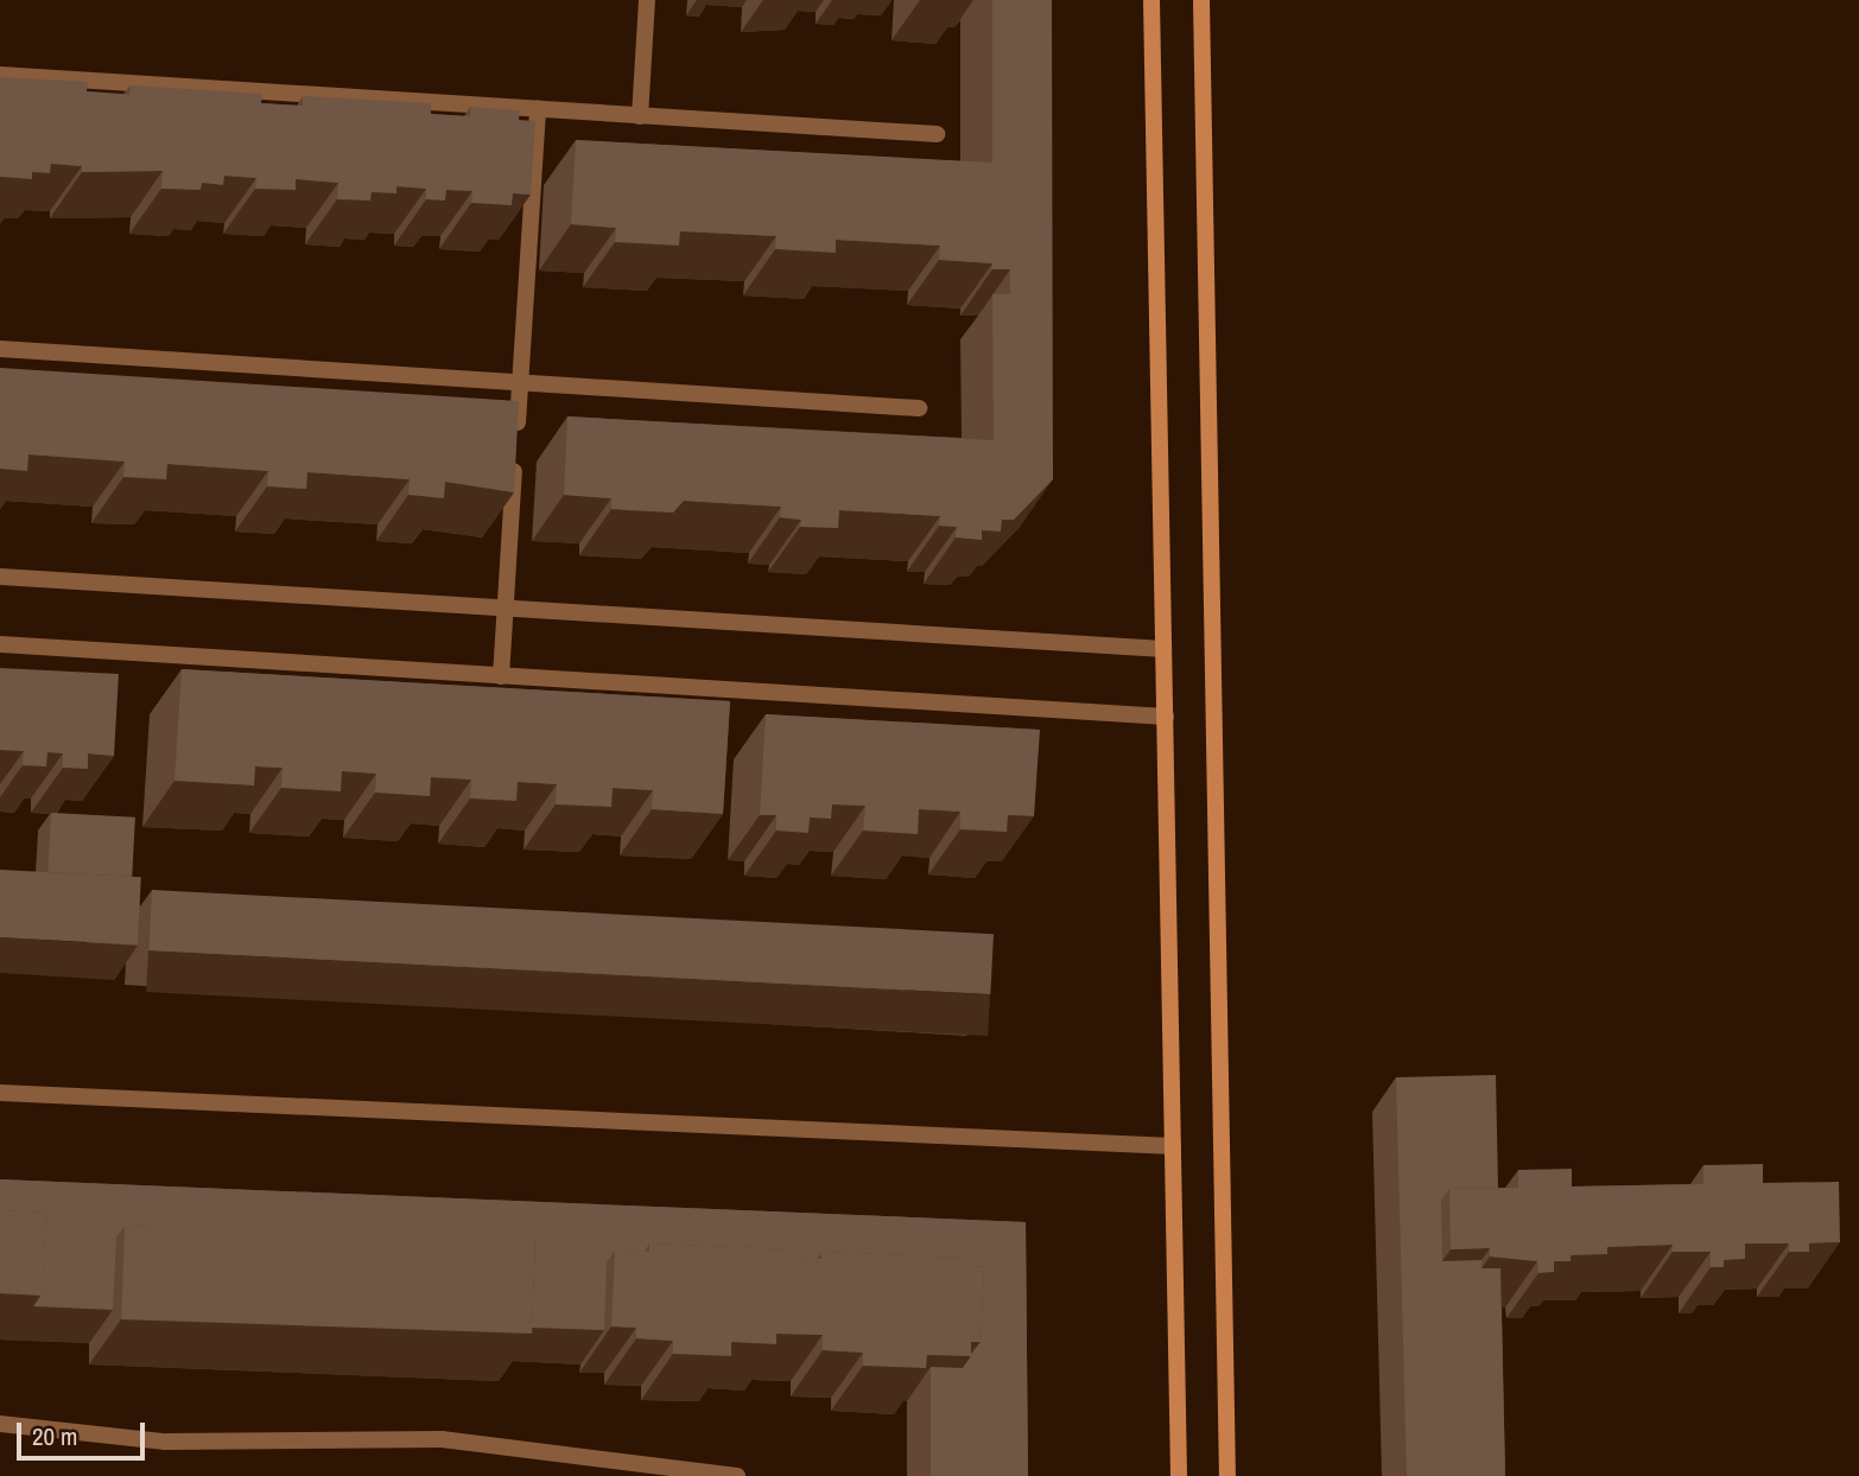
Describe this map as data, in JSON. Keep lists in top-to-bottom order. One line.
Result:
{"scale_bar":"20 m"}
